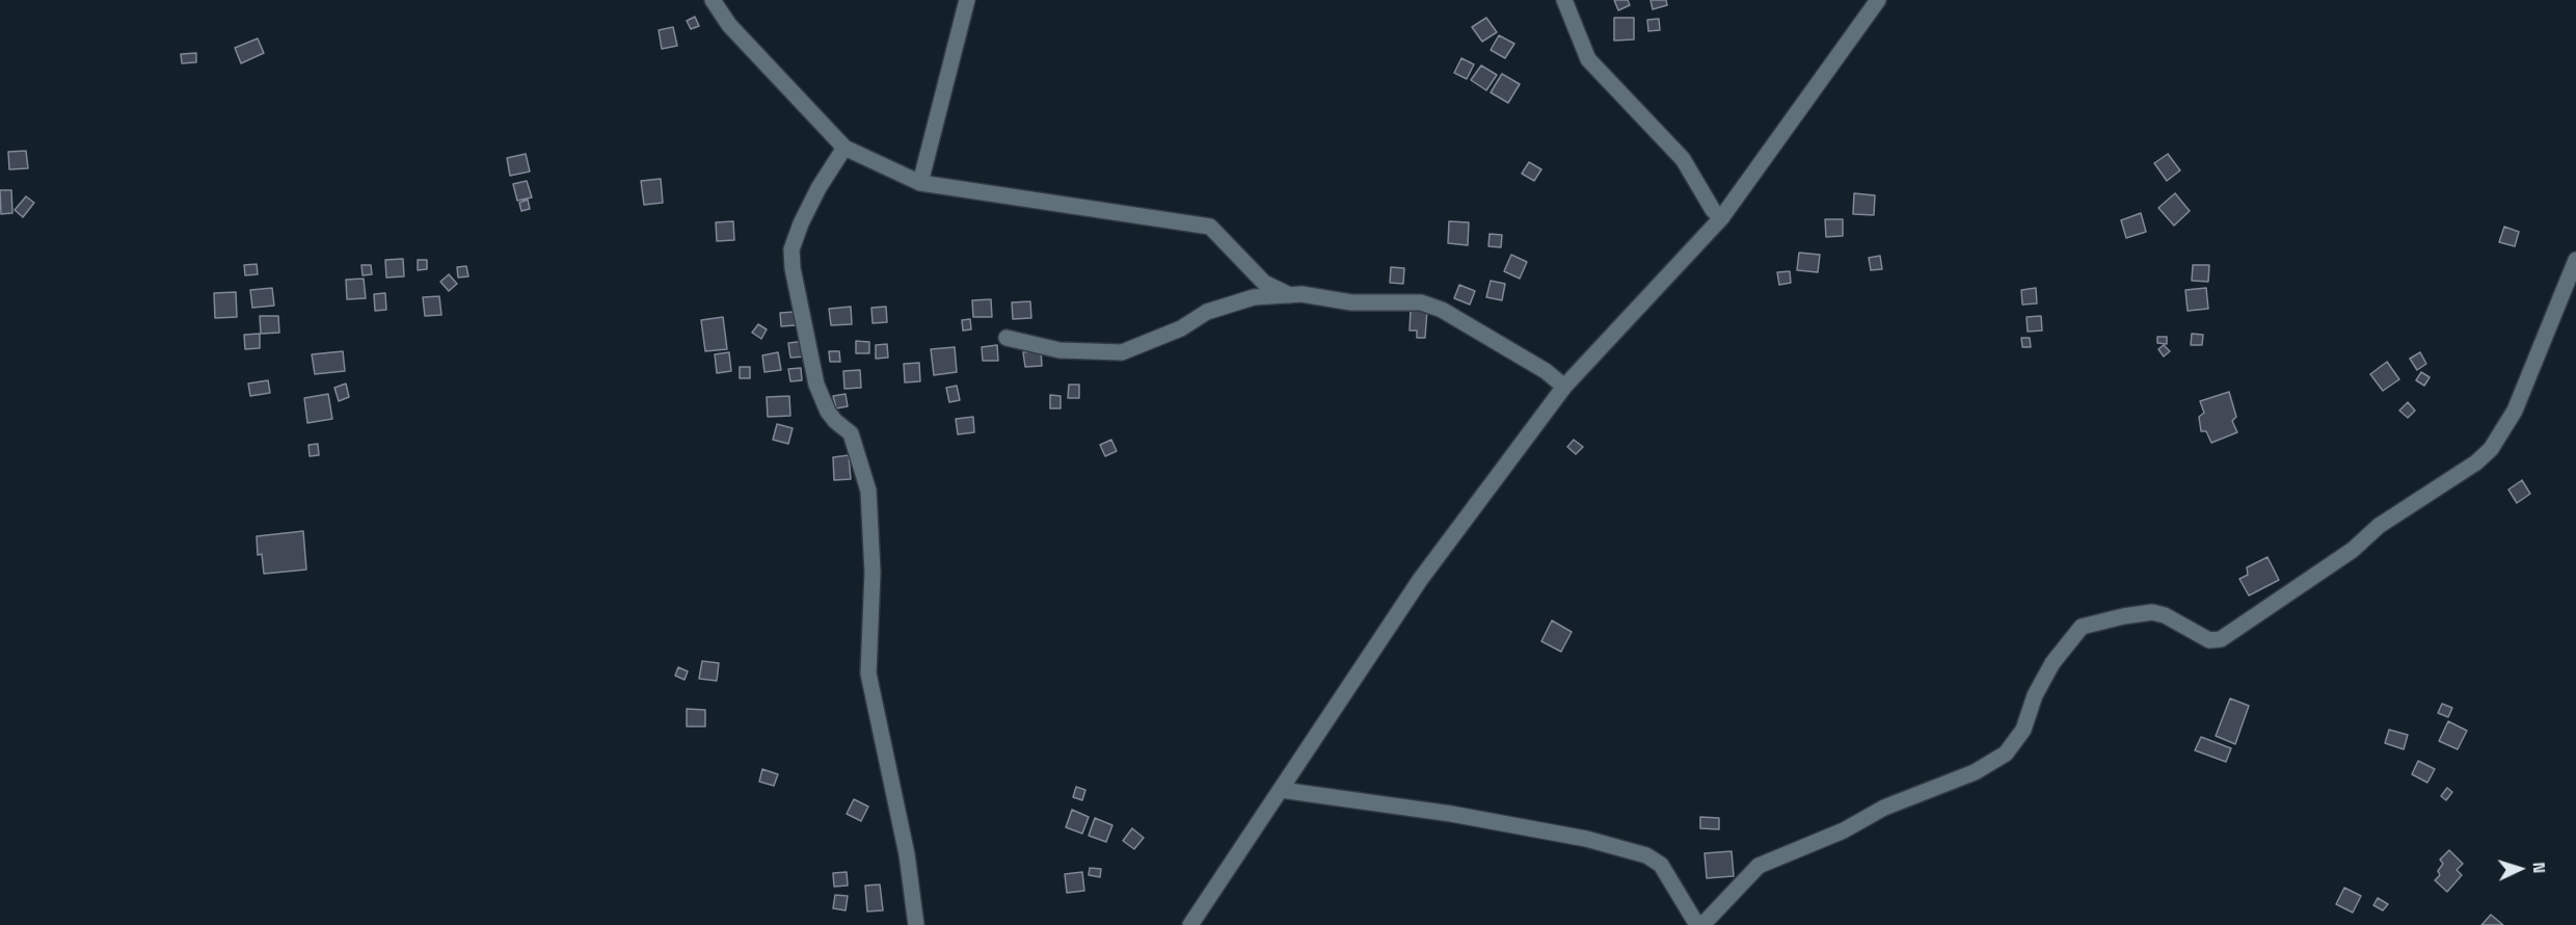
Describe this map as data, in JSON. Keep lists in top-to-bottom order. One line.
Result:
{"north":"right"}
